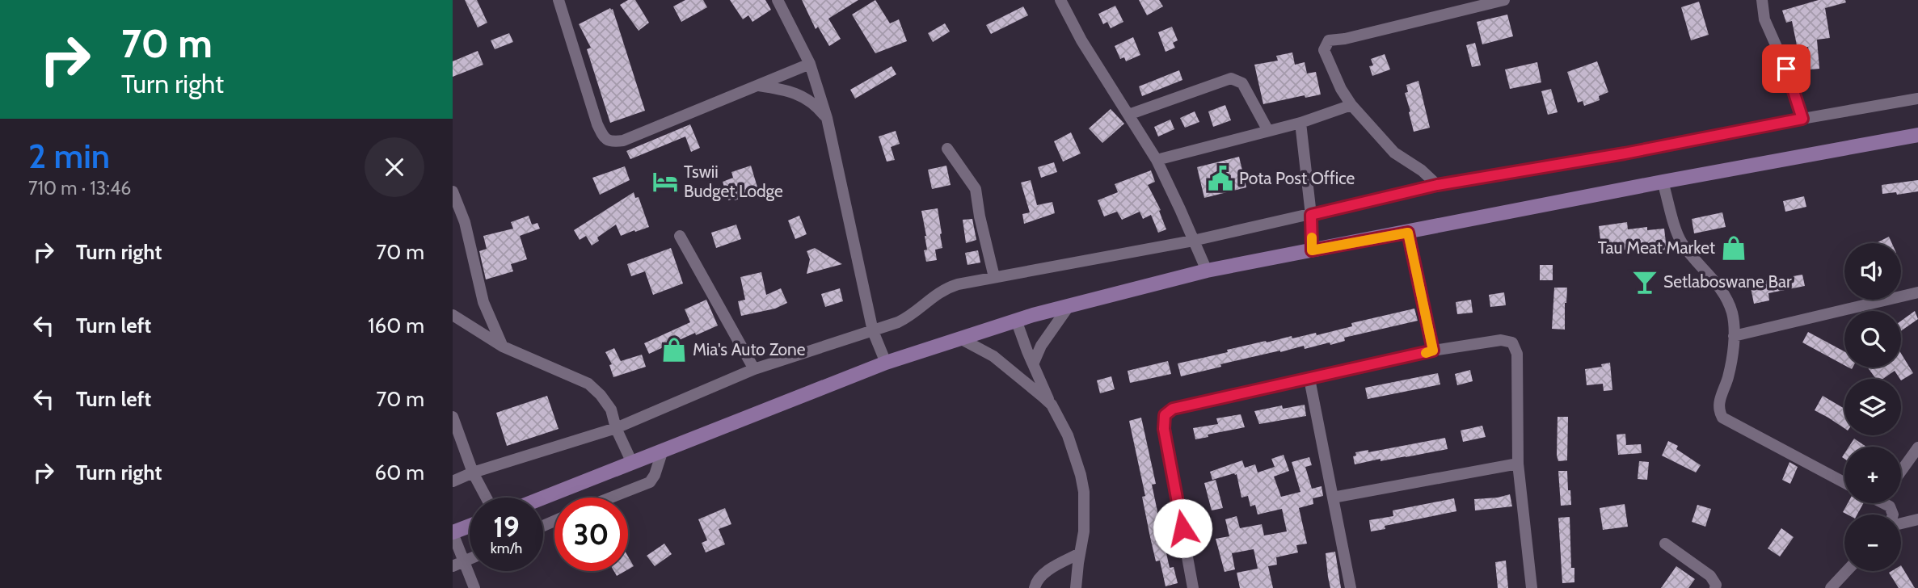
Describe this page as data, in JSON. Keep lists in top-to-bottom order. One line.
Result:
{"places":{"public building":["Pota Post Office"],"hotel":["Tswii Budget Lodge"],"shop":["Tau Meat Market","Mia's Auto Zone"],"bar":["Setlaboswane Bar"]},"page":{"turn":["70 m","Turn right"],"heading":["2 min","710 m · 13:46"],"list":[{"name":"Turn right","value":"70 m"},{"name":"Turn left","value":"160 m"},{"name":"Turn left","value":"70 m"},{"name":"Turn right","value":"60 m"}],"map_buttons":["+","−"],"speed":"19 km/h","limit":"30"}}
